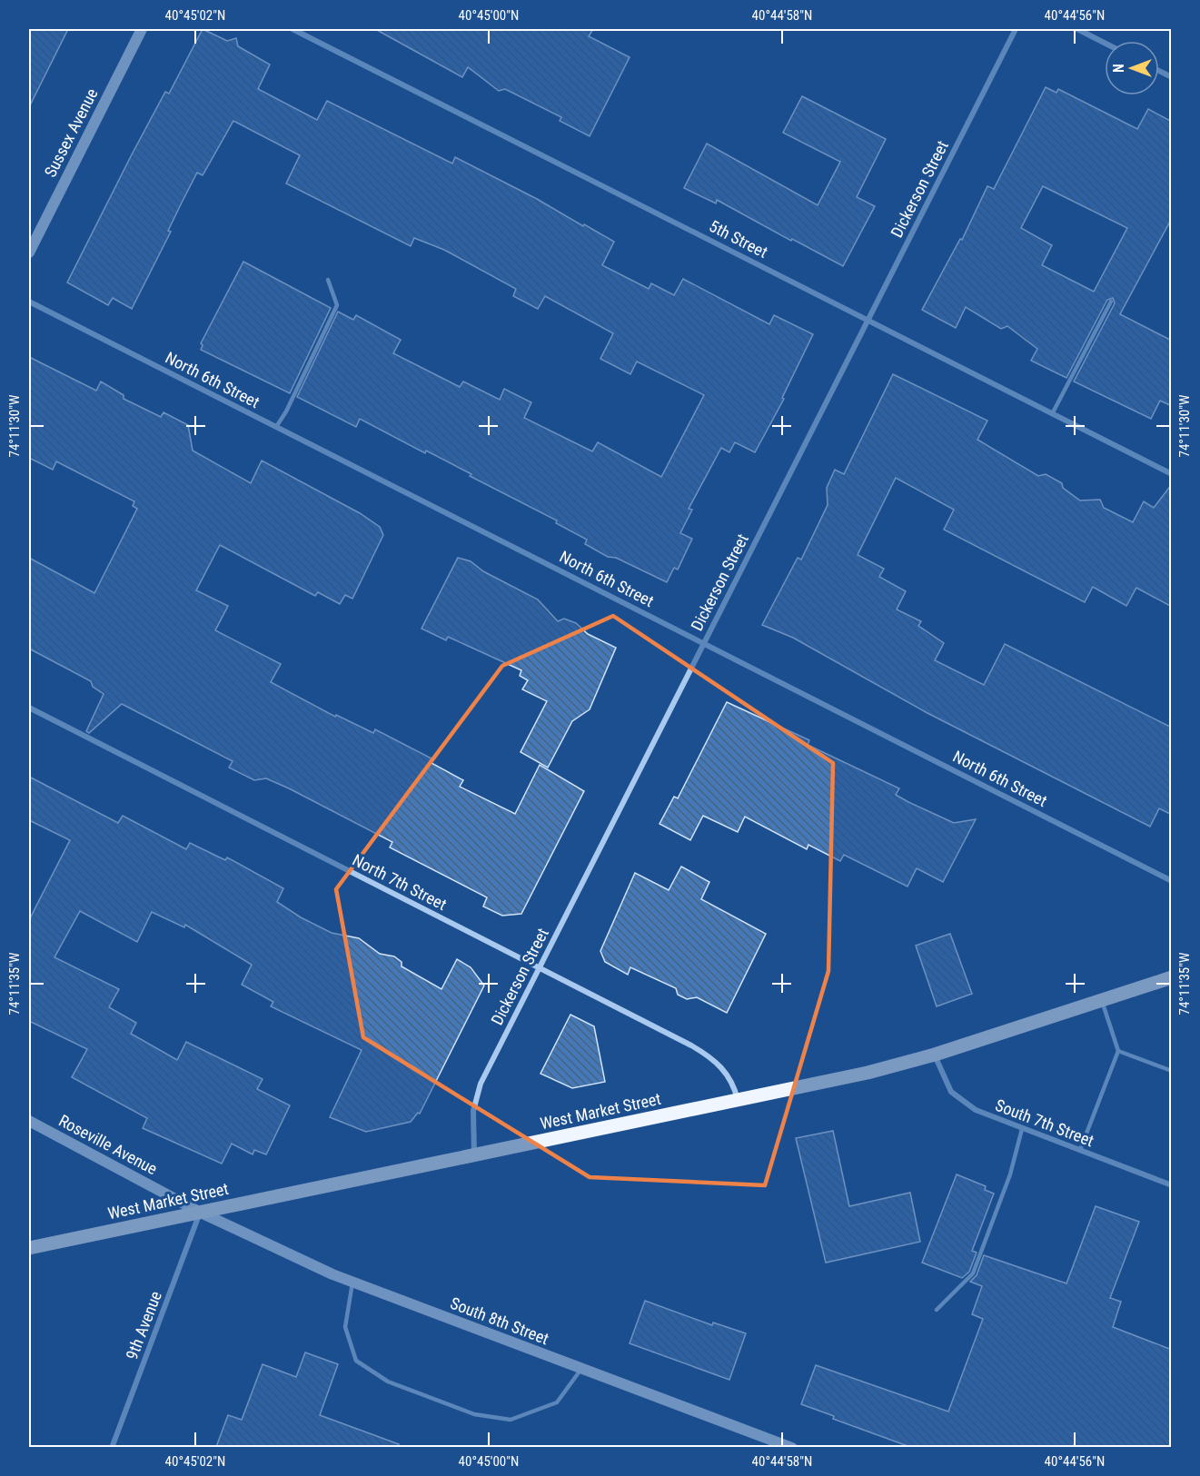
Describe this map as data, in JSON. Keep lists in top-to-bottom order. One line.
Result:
{"streets":{"main road":["West Market Street"],"street":["Sussex Avenue","Dickerson Street","5th Street","North 6th Street","North 7th Street","South 7th Street","Roseville Avenue","South 8th Street","9th Avenue"]},"crossings":[["Dickerson Street","5th Street"],["Dickerson Street","North 6th Street"],["Dickerson Street","North 7th Street"],["Dickerson Street","West Market Street"],["North 7th Street","West Market Street"],["West Market Street","South 7th Street"],["West Market Street","Roseville Avenue"],["West Market Street","South 8th Street"],["West Market Street","9th Avenue"],["Roseville Avenue","South 8th Street"],["Roseville Avenue","9th Avenue"],["South 8th Street","9th Avenue"]],"north":"left","coordinates":["40°45'02\"N","40°45'00\"N","40°44'58\"N","40°44'56\"N","74°11'30\"W","74°11'35\"W"]}
